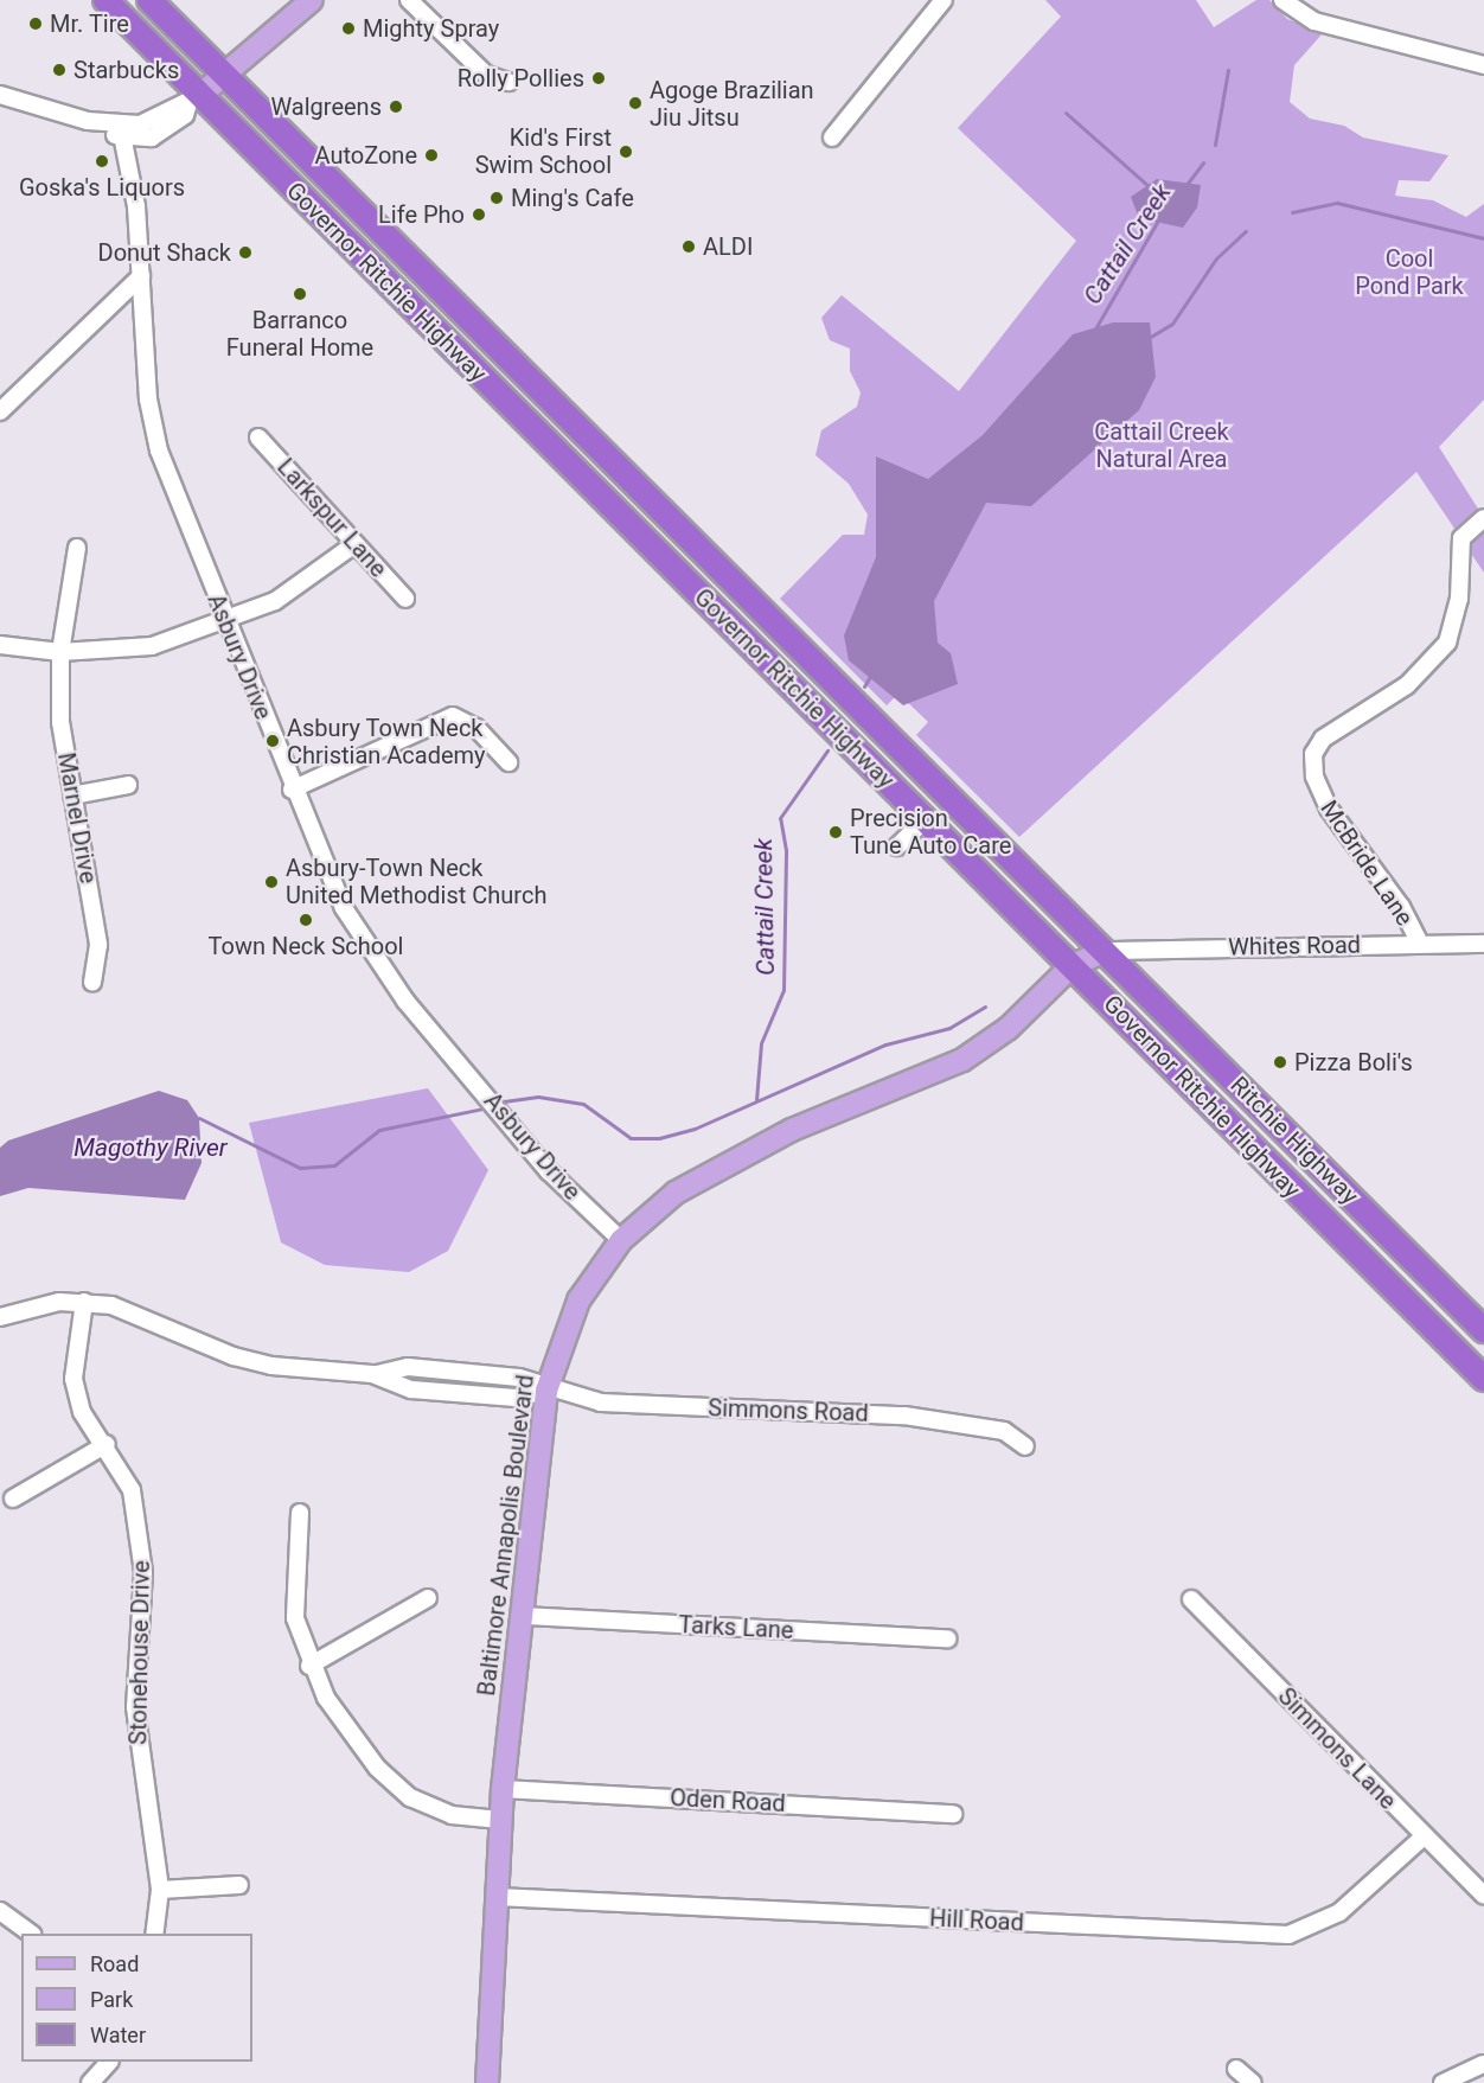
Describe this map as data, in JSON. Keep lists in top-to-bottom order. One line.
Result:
{"streets":{"highway":["Governor Ritchie Highway","Ritchie Highway"],"main road":["Baltimore Annapolis Boulevard"],"street":["Larkspur Lane","Asbury Drive","Marnel Drive","McBride Lane","Whites Road","Simmons Road","Tarks Lane","Stonehouse Drive","Simmons Lane","Oden Road","Hill Road"]},"crossings":[["Governor Ritchie Highway","Whites Road"],["Governor Ritchie Highway","Ritchie Highway"],["Governor Ritchie Highway","Baltimore Annapolis Boulevard"],["Asbury Drive","Baltimore Annapolis Boulevard"],["McBride Lane","Whites Road"],["Whites Road","Ritchie Highway"],["Whites Road","Baltimore Annapolis Boulevard"],["Ritchie Highway","Baltimore Annapolis Boulevard"],["Simmons Road","Baltimore Annapolis Boulevard"],["Simmons Road","Stonehouse Drive"],["Baltimore Annapolis Boulevard","Tarks Lane"],["Baltimore Annapolis Boulevard","Oden Road"],["Baltimore Annapolis Boulevard","Hill Road"],["Simmons Lane","Hill Road"]],"water":["Cattail Creek","Magothy River"],"parks":["Cool Pond Park","Cattail Creek Natural Area"],"places":["Mr. Tire","Mighty Spray","Starbucks","Rolly Pollies","Agoge Brazilian Jiu Jitsu","Walgreens","Kid's First Swim School","AutoZone","Goska's Liquors","Ming's Cafe","Life Pho","ALDI","Donut Shack","Barranco Funeral Home","Asbury Town Neck Christian Academy","Precision Tune Auto Care","Asbury-Town Neck United Methodist Church","Town Neck School","Pizza Boli's"],"legend":["Road","Park","Water"]}
